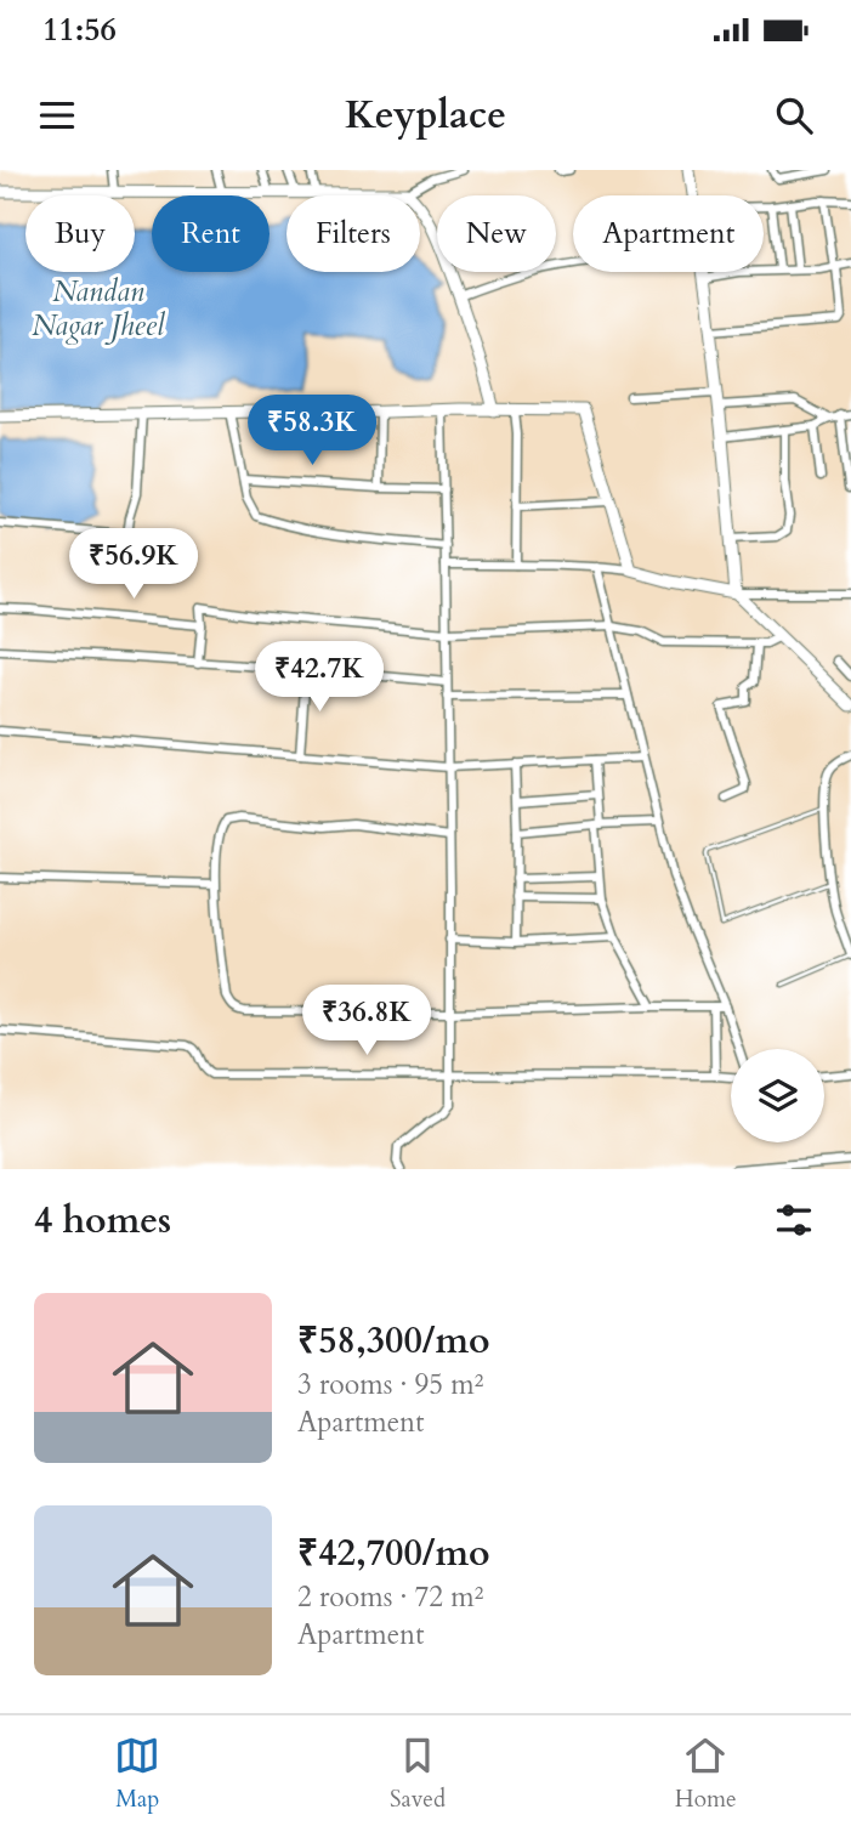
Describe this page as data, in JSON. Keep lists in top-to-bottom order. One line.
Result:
{"water":["Nandan Nagar Jheel"],"page":{"status":"11:56","header":"Keyplace","chip":["Buy","Rent","Filters","New","Apartment"],"price":["₹58.3K","₹56.9K","₹42.7K","₹36.8K"],"heading":"4 homes","list":[{"name":"₹58,300/mo","note":"3 rooms · 95 m² · Apartment"},{"name":"₹42,700/mo","note":"2 rooms · 72 m² · Apartment"}],"tabs":["Map","Saved","Home"]}}
